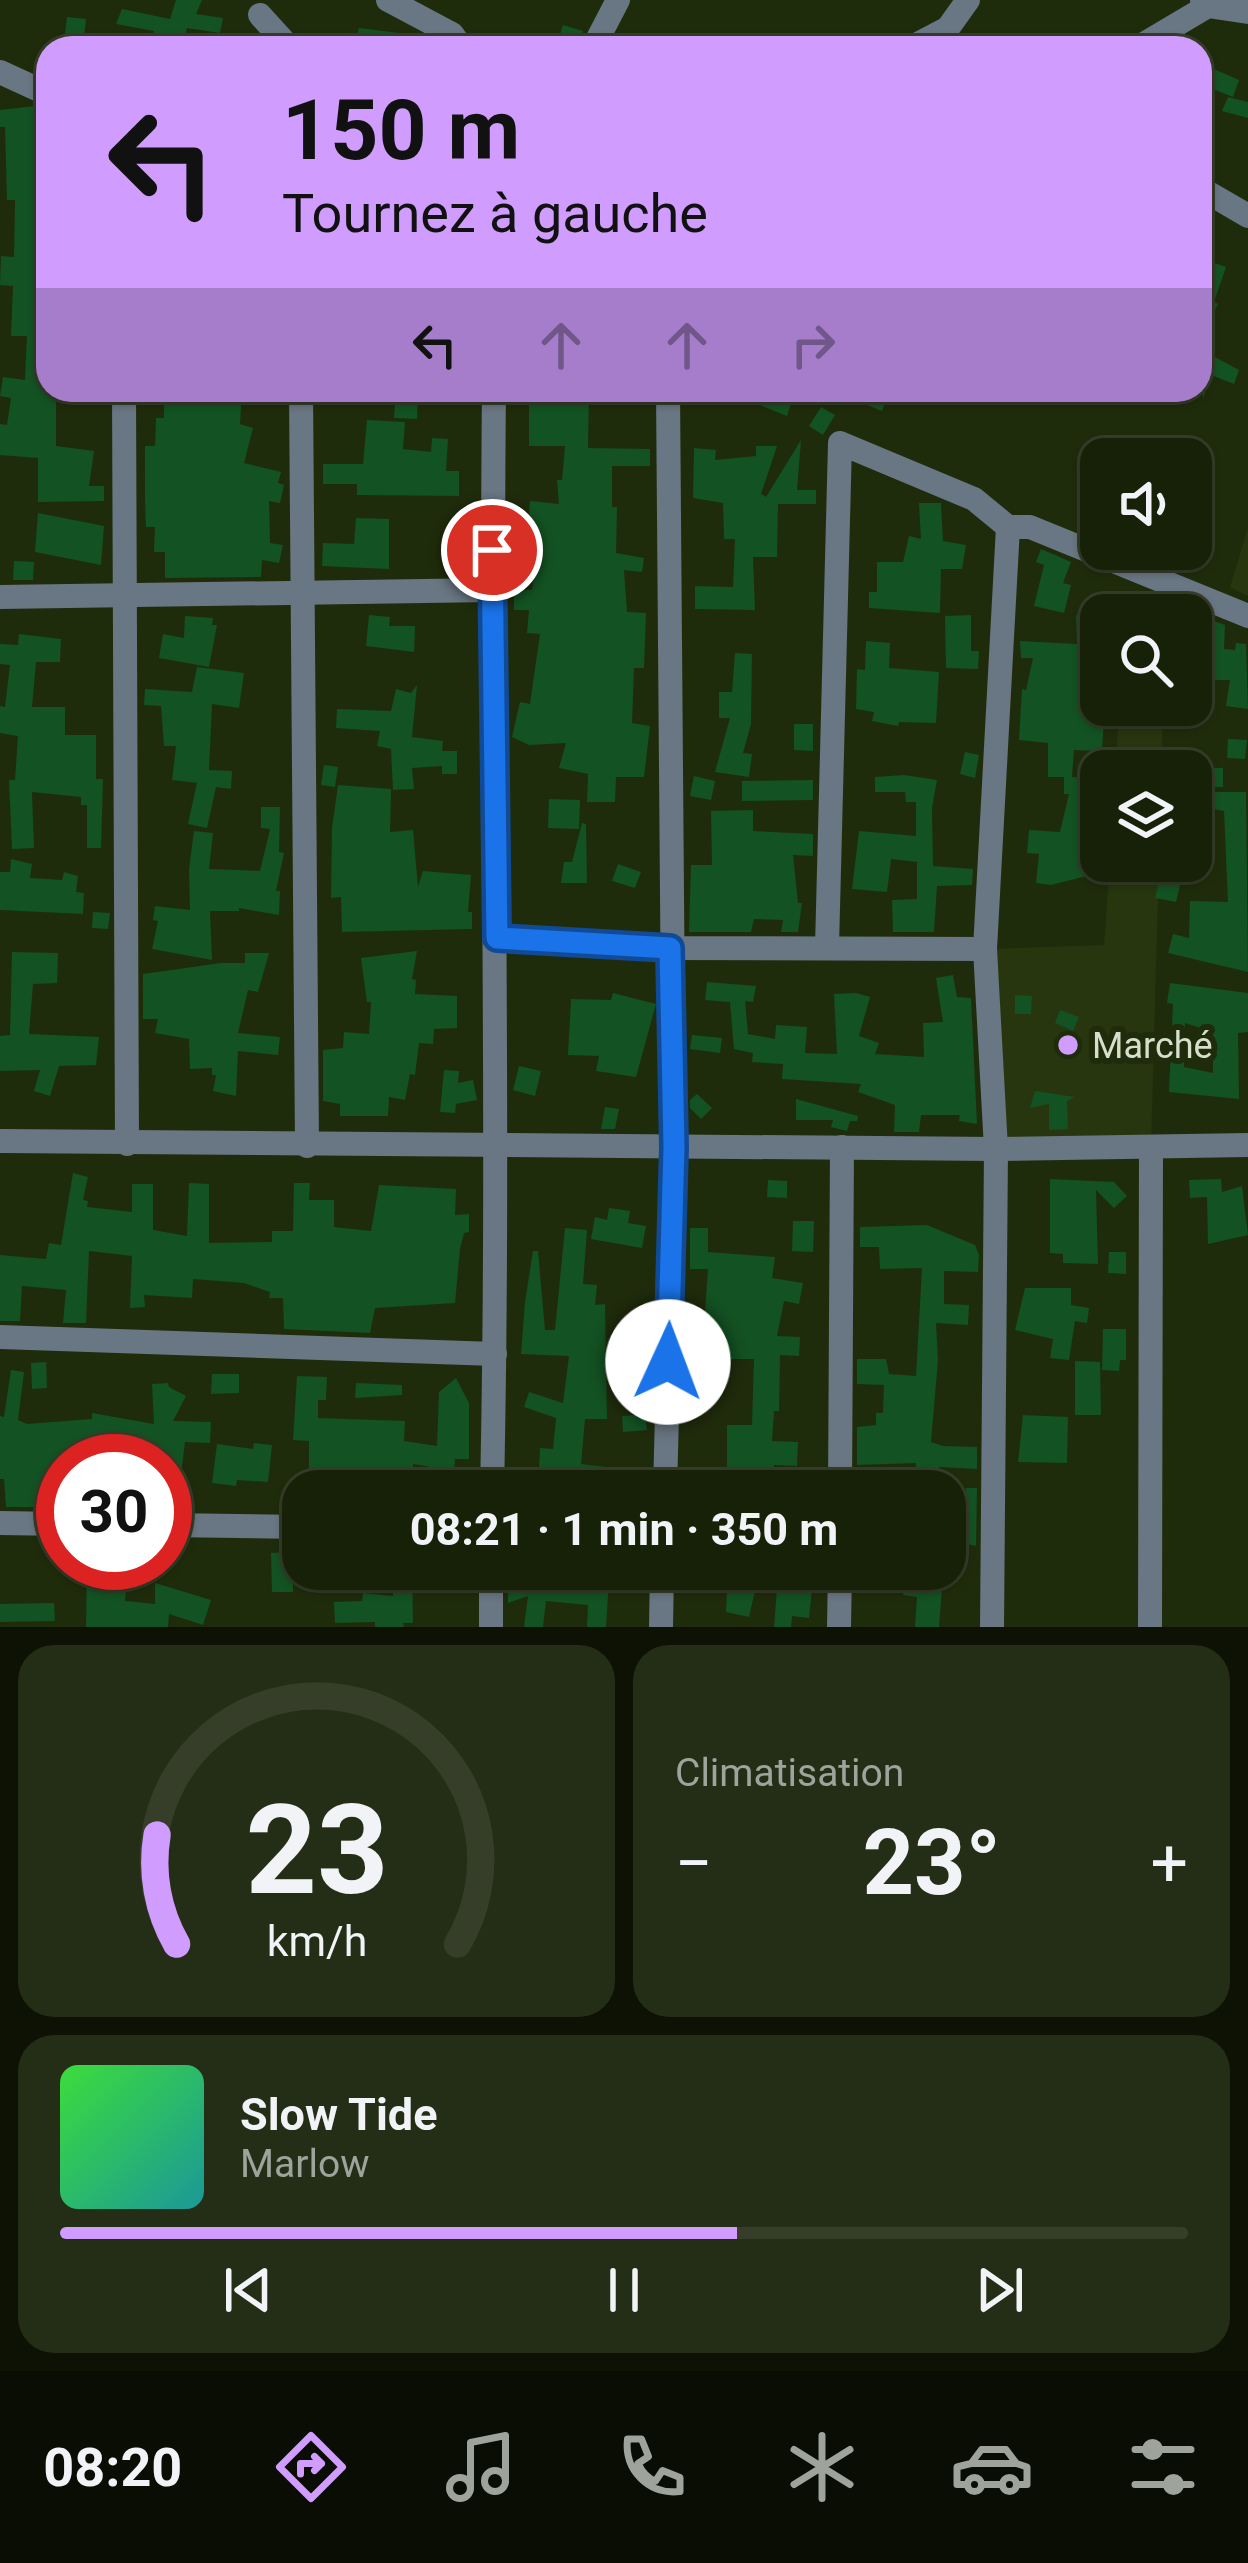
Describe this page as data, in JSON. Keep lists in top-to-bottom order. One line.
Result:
{"places":["Marché"],"page":{"turn":["150 m","Tournez à gauche"],"limit":"30","trip":"08:21 · 1 min · 350 m","tile":"Climatisation","heat":["−","23°","+"],"song":["Slow Tide","Marlow"],"tabs":"08:20","gauge":["23","km/h"]}}
